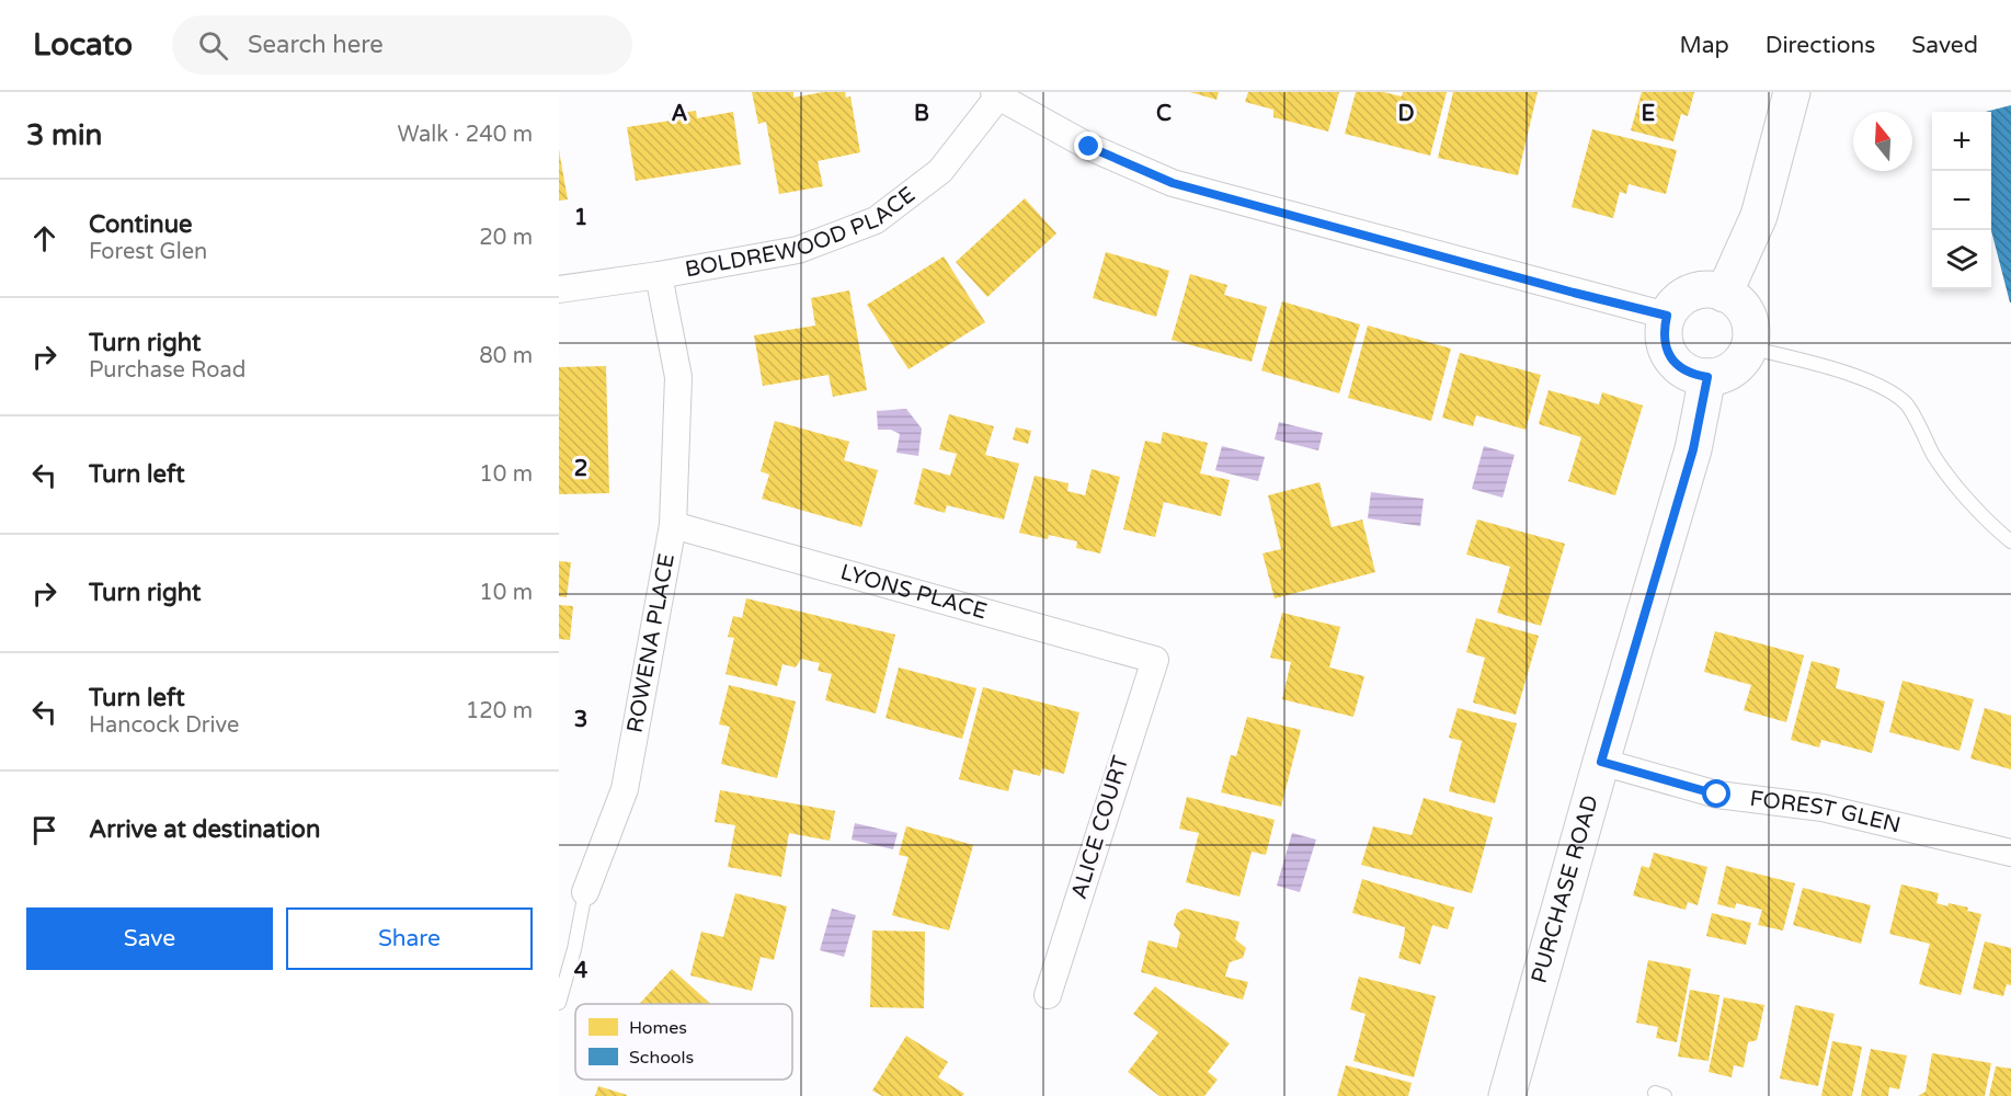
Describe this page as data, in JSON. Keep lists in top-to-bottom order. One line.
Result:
{"streets":{"main road":["PURCHASE ROAD"],"street":["BOLDREWOOD PLACE","LYONS PLACE","ROWENA PLACE","FOREST GLEN","ALICE COURT"]},"crossings":[["BOLDREWOOD PLACE","ROWENA PLACE"],["LYONS PLACE","ROWENA PLACE"],["LYONS PLACE","ALICE COURT"],["FOREST GLEN","PURCHASE ROAD"]],"legend":["Homes","Schools"],"north":"top","page":{"header":"Locato","search":"Search here","nav":["Map","Directions","Saved"],"heading":["3 min","Walk · 240 m"],"map_buttons":["+","−"],"list":[["Continue","Forest Glen","20 m"],["Turn right","Purchase Road","80 m"],["Turn left","10 m"],["Turn right","10 m"],["Turn left","Hancock Drive","120 m"],"Arrive at destination"],"buttons":["Save","Share"]},"grid":{"columns":["A","B","C","D","E"],"rows":["1","2","3","4"]}}
